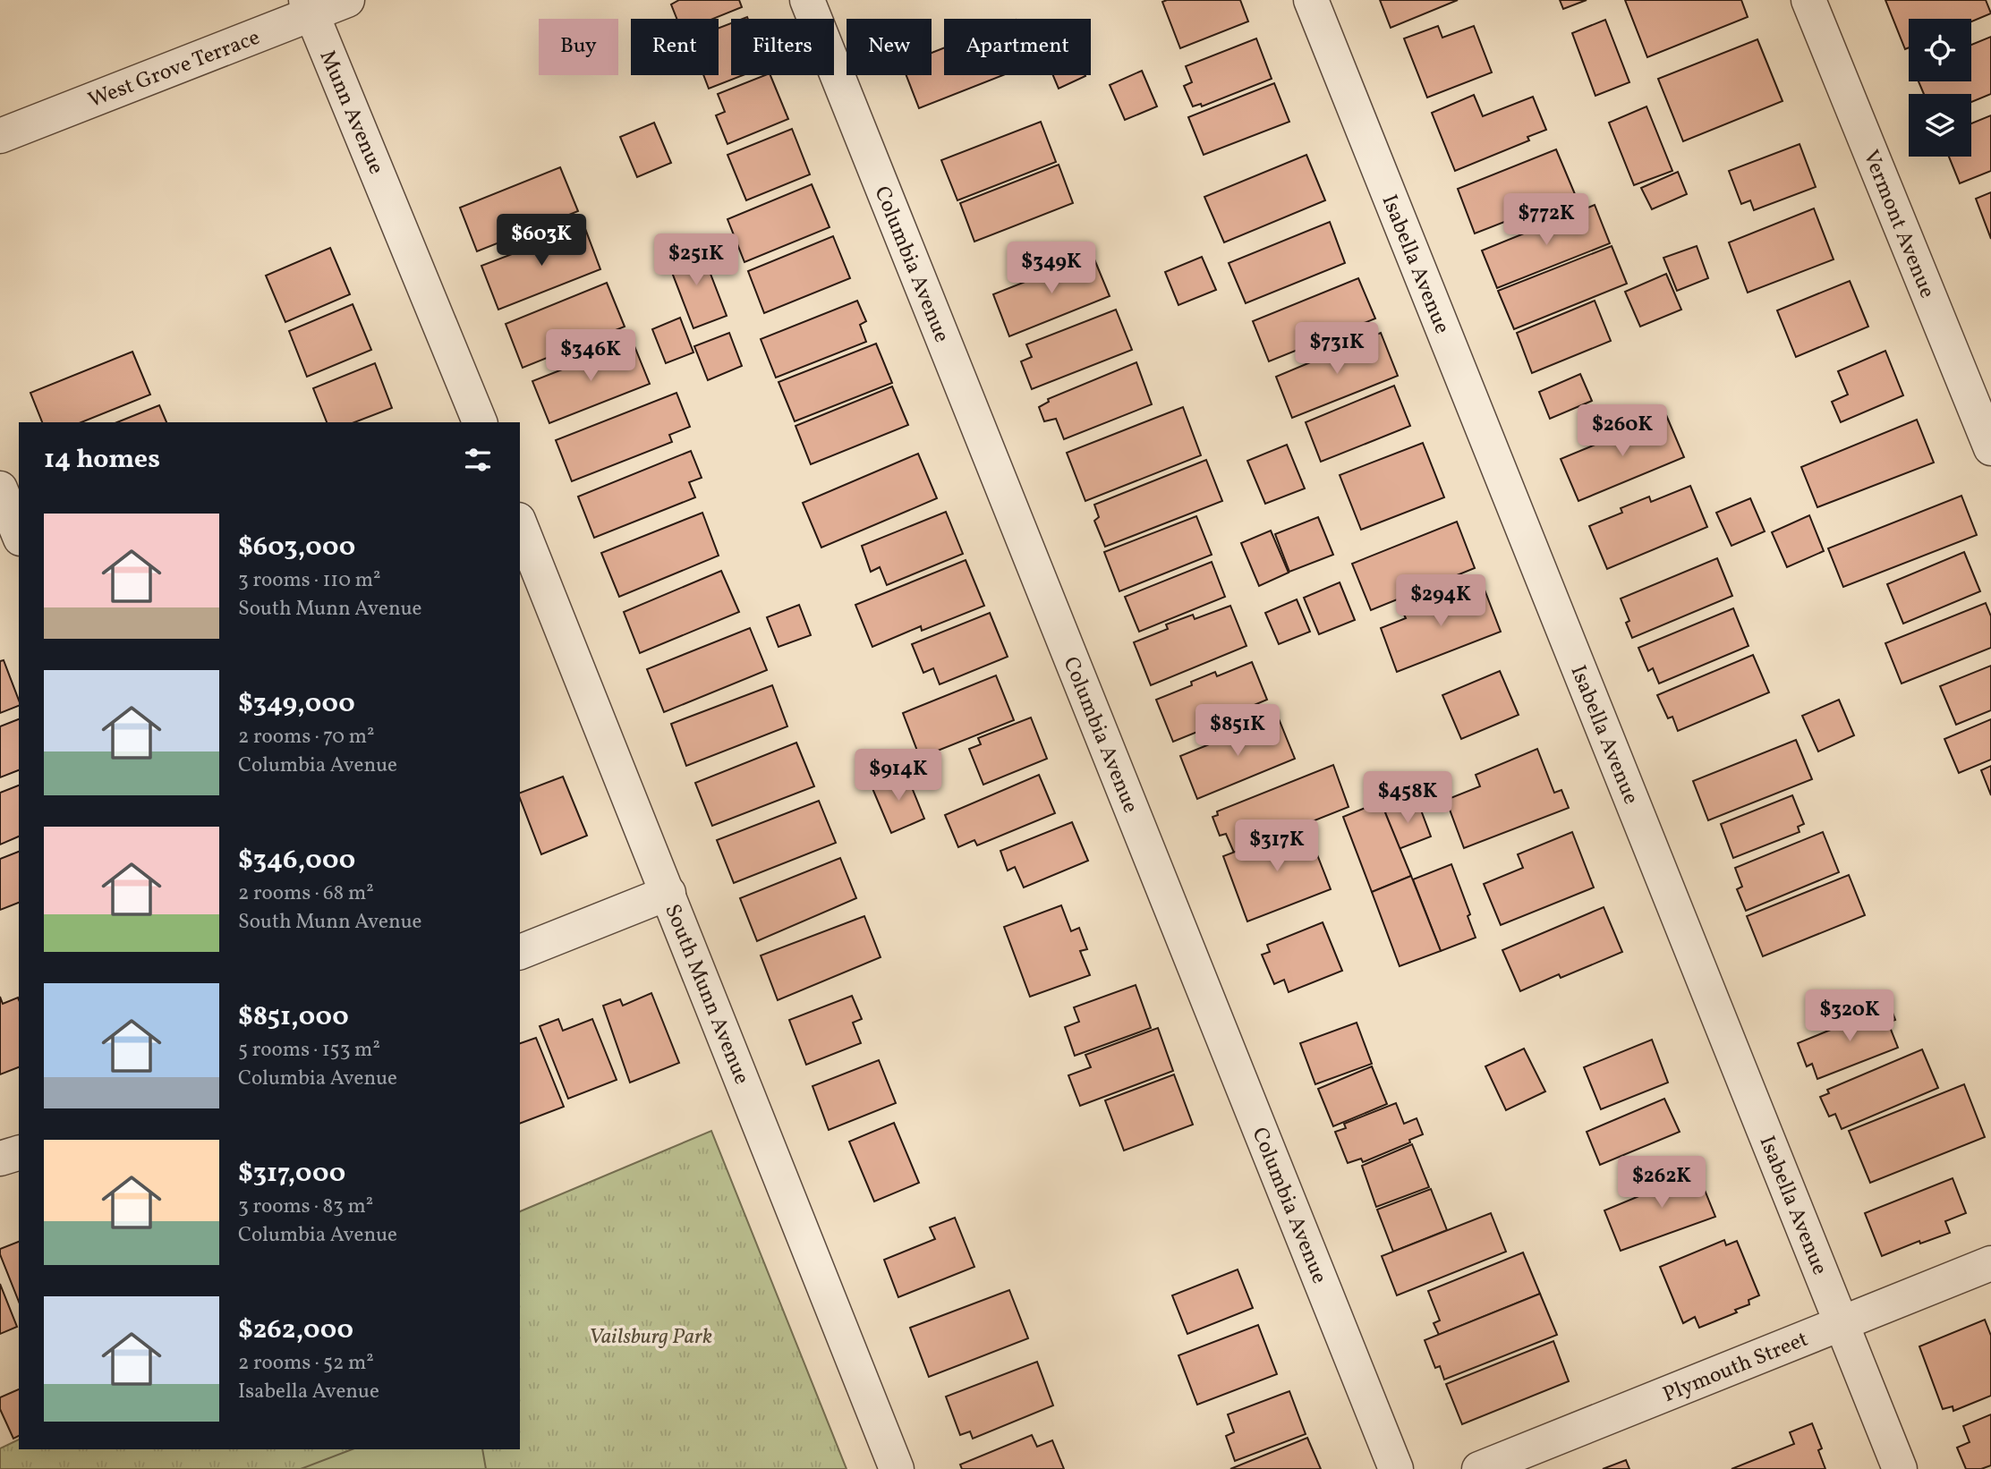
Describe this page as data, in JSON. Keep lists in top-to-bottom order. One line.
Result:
{"streets":{"street":["West Grove Terrace","Munn Avenue","Vermont Avenue","Columbia Avenue","Isabella Avenue","South Munn Avenue","Plymouth Street"]},"crossings":[["West Grove Terrace","Munn Avenue"],["Isabella Avenue","Plymouth Street"]],"parks":["Vailsburg Park"],"page":{"chip":["Buy","Rent","Filters","New","Apartment"],"price":["$772K","$603K","$251K","$349K","$731K","$346K","$260K","$294K","$851K","$914K","$458K","$317K","$320K","$262K"],"heading":"14 homes","list":[{"name":"$603,000","note":"3 rooms · 110 m² · South Munn Avenue"},{"name":"$349,000","note":"2 rooms · 70 m² · Columbia Avenue"},{"name":"$346,000","note":"2 rooms · 68 m² · South Munn Avenue"},{"name":"$851,000","note":"5 rooms · 153 m² · Columbia Avenue"},{"name":"$317,000","note":"3 rooms · 83 m² · Columbia Avenue"},{"name":"$262,000","note":"2 rooms · 52 m² · Isabella Avenue"}]}}
